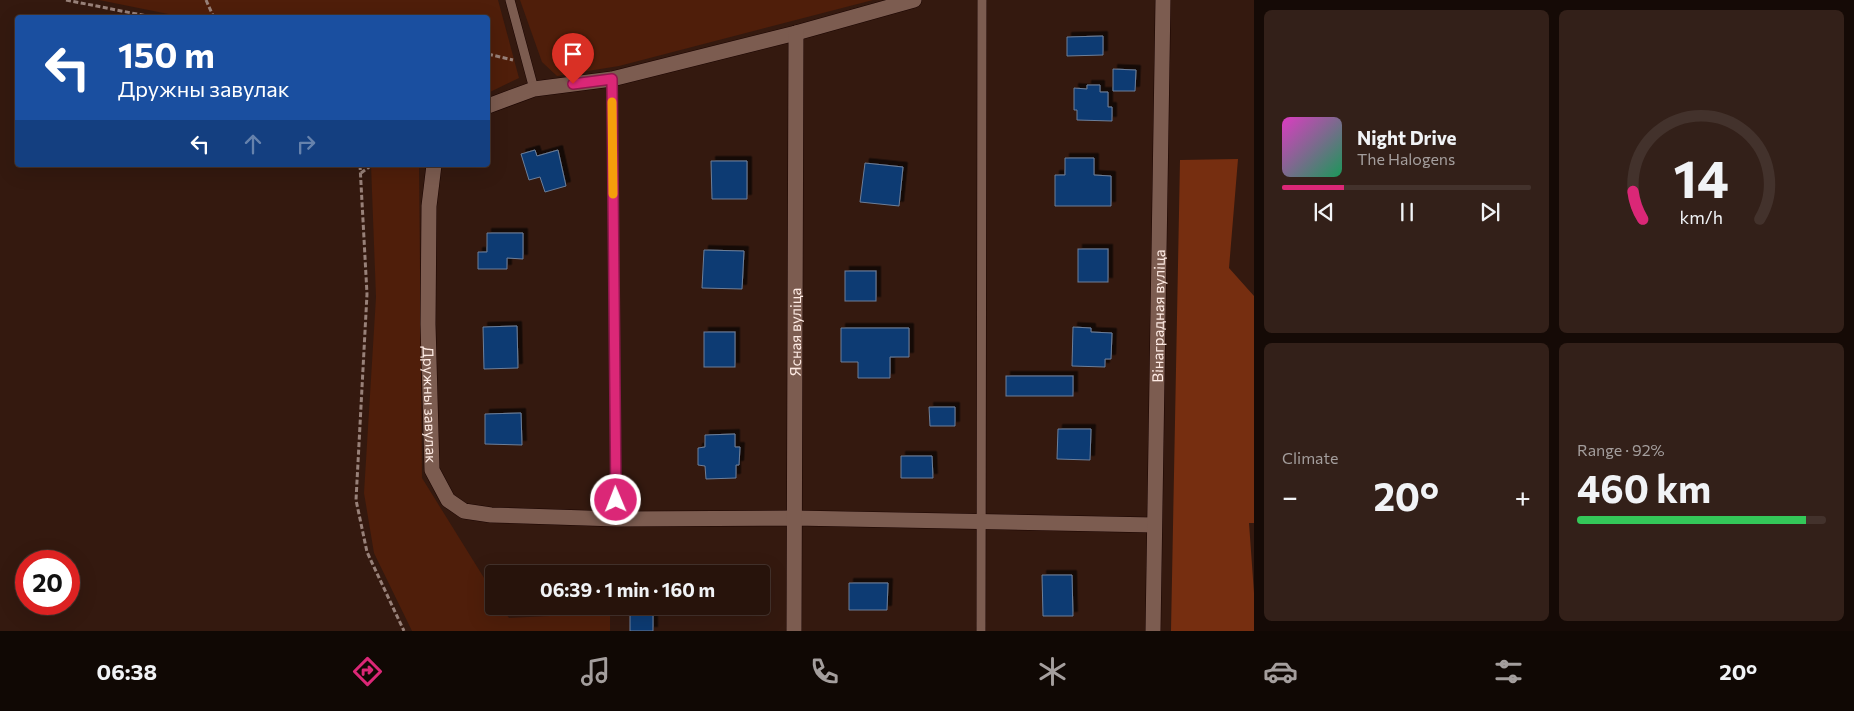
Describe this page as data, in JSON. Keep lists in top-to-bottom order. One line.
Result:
{"streets":{"street":["Вінаградная вуліца","Ясная вуліца","Дружны завулак"]},"crossings":[["Вінаградная вуліца","Дружны завулак"],["Ясная вуліца","Дружны завулак"]],"page":{"turn":["150 m","Дружны завулак"],"song":["Night Drive","The Halogens"],"tile":["Climate",["Range · 92%","460 km"]],"heat":["−","20°","+"],"limit":"20","trip":"06:39 · 1 min · 160 m","tabs":["06:38","20°"],"gauge":["14","km/h"]}}
